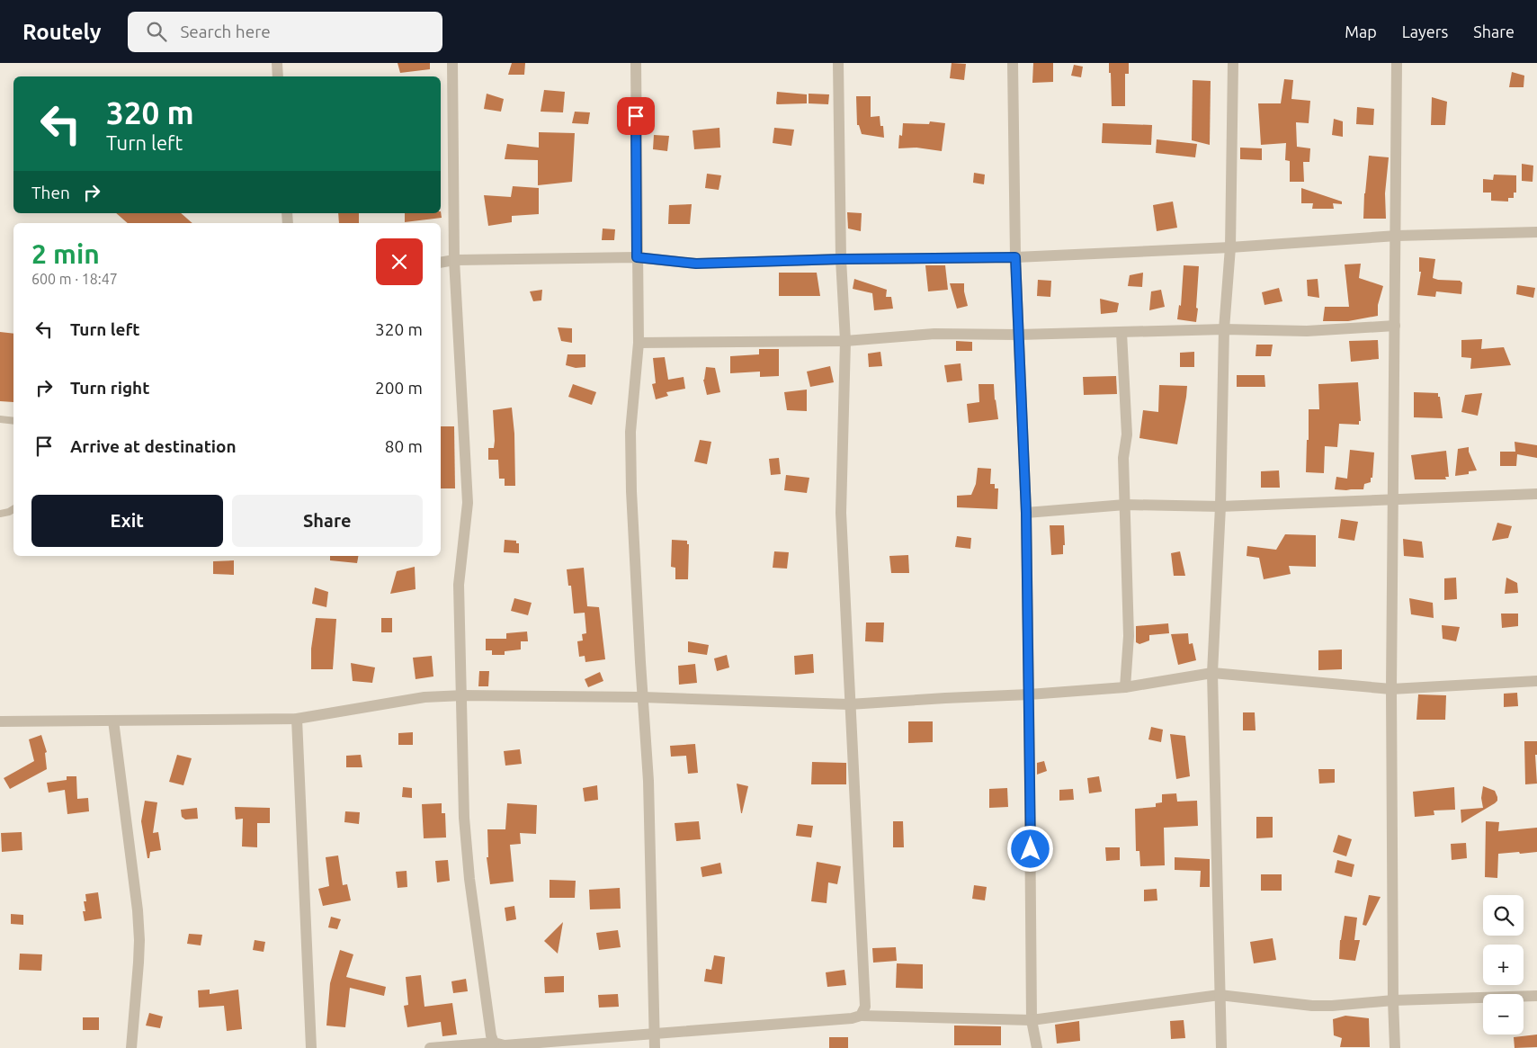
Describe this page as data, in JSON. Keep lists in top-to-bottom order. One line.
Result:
{"page":{"header":"Routely","search":"Search here","nav":["Map","Layers","Share"],"turn":["320 m","Turn left"],"then":"Then","heading":["2 min","600 m · 18:47"],"list":[{"name":"Turn left","value":"320 m"},{"name":"Turn right","value":"200 m"},{"name":"Arrive at destination","value":"80 m"}],"buttons":["Exit","Share"],"map_buttons":["+","−"]}}
